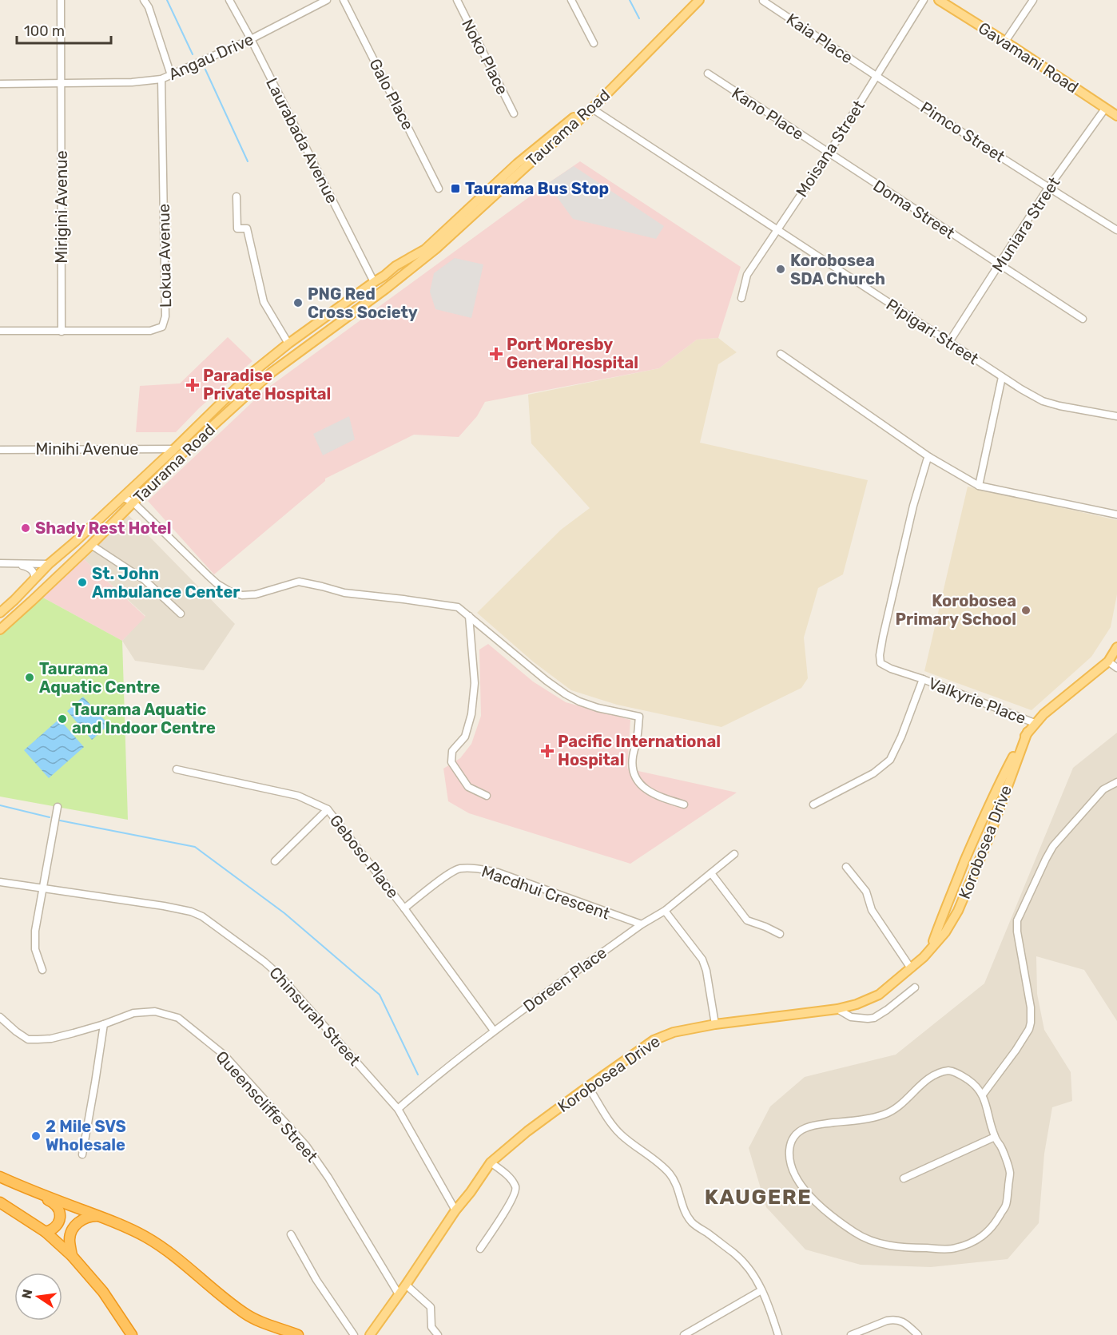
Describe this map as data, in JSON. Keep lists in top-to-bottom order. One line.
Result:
{"streets":{"main road":["Gavamani Road","Taurama Road","Korobosea Drive"],"street":["Kaia Place","Angau Drive","Noko Place","Galo Place","Kano Place","Pimco Street","Laurabada Avenue","Moisana Street","Mirigini Avenue","Doma Street","Muniara Street","Lokua Avenue","Pipigari Street","Minihi Avenue","Valkyrie Place","Geboso Place","Macdhui Crescent","Doreen Place","Chinsurah Street","Queenscliffe Street"]},"crossings":[["Kaia Place","Pimco Street"],["Kaia Place","Moisana Street"],["Angau Drive","Laurabada Avenue"],["Angau Drive","Mirigini Avenue"],["Angau Drive","Lokua Avenue"],["Gavamani Road","Muniara Street"],["Kano Place","Moisana Street"],["Kano Place","Doma Street"],["Taurama Road","Laurabada Avenue"],["Taurama Road","Pipigari Street"],["Taurama Road","Minihi Avenue"],["Pimco Street","Moisana Street"],["Pimco Street","Muniara Street"],["Moisana Street","Doma Street"],["Moisana Street","Pipigari Street"],["Mirigini Avenue","Lokua Avenue"],["Doma Street","Muniara Street"],["Muniara Street","Pipigari Street"],["Valkyrie Place","Korobosea Drive"],["Korobosea Drive","Chinsurah Street"],["Korobosea Drive","Queenscliffe Street"],["Geboso Place","Macdhui Crescent"],["Geboso Place","Doreen Place"],["Macdhui Crescent","Doreen Place"],["Doreen Place","Chinsurah Street"]],"districts":["KAUGERE"],"places":{"transit":["Taurama Bus Stop"],"other":["Korobosea SDA Church","PNG Red Cross Society","Shady Rest Hotel","St. John Ambulance Center","Korobosea Primary School","Taurama Aquatic Centre","Taurama Aquatic and Indoor Centre","2 Mile SVS Wholesale"],"health":["Port Moresby General Hospital","Paradise Private Hospital","Pacific International Hospital"]},"scale_bar":"100 m","north":"left"}
